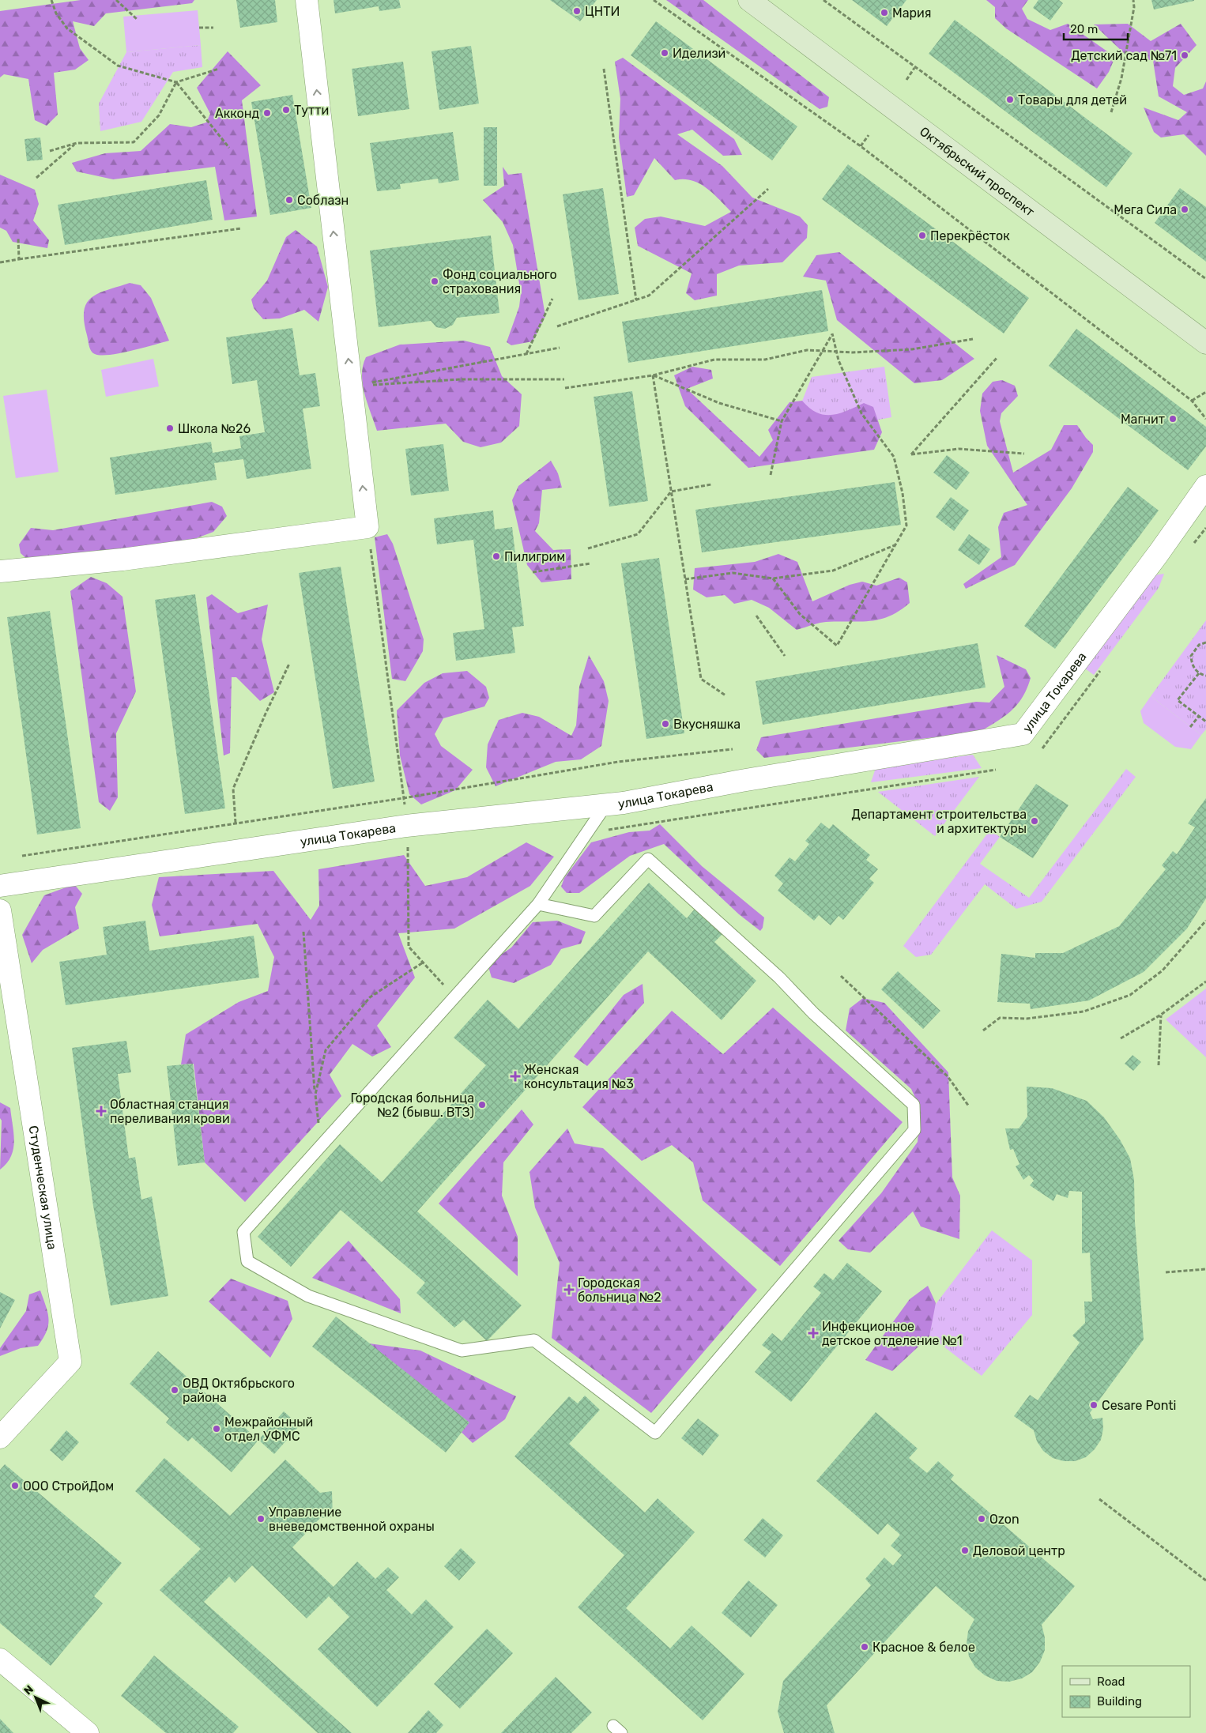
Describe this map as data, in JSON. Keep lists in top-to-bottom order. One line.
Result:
{"streets":{"main road":["Октябрьский проспект"],"street":["улица Токарева","Студенческая улица"]},"places":{"other":["ЦНТИ","Мария","Иделизи","Детский сад №71","Товары для детей","Тутти","Акконд","Соблазн","Мега Сила","Перекрёсток","Фонд социального страхования","Магнит","Школа №26","Пилигрим","Вкусняшка","Департамент строительства и архитектуры","Городская больница №2 (бывш. ВТЗ)","ОВД Октябрьского района","Cesare Ponti","Межрайонный отдел УФМС","ООО СтройДом","Управление вневедомственной охраны","Ozon","Деловой центр","Красное & белое"],"health":["Женская консультация №3","Областная станция переливания крови","Городская больница №2","Инфекционное детское отделение №1"]},"legend":["Road","Building"],"scale_bar":"20 m","north":"top left"}
